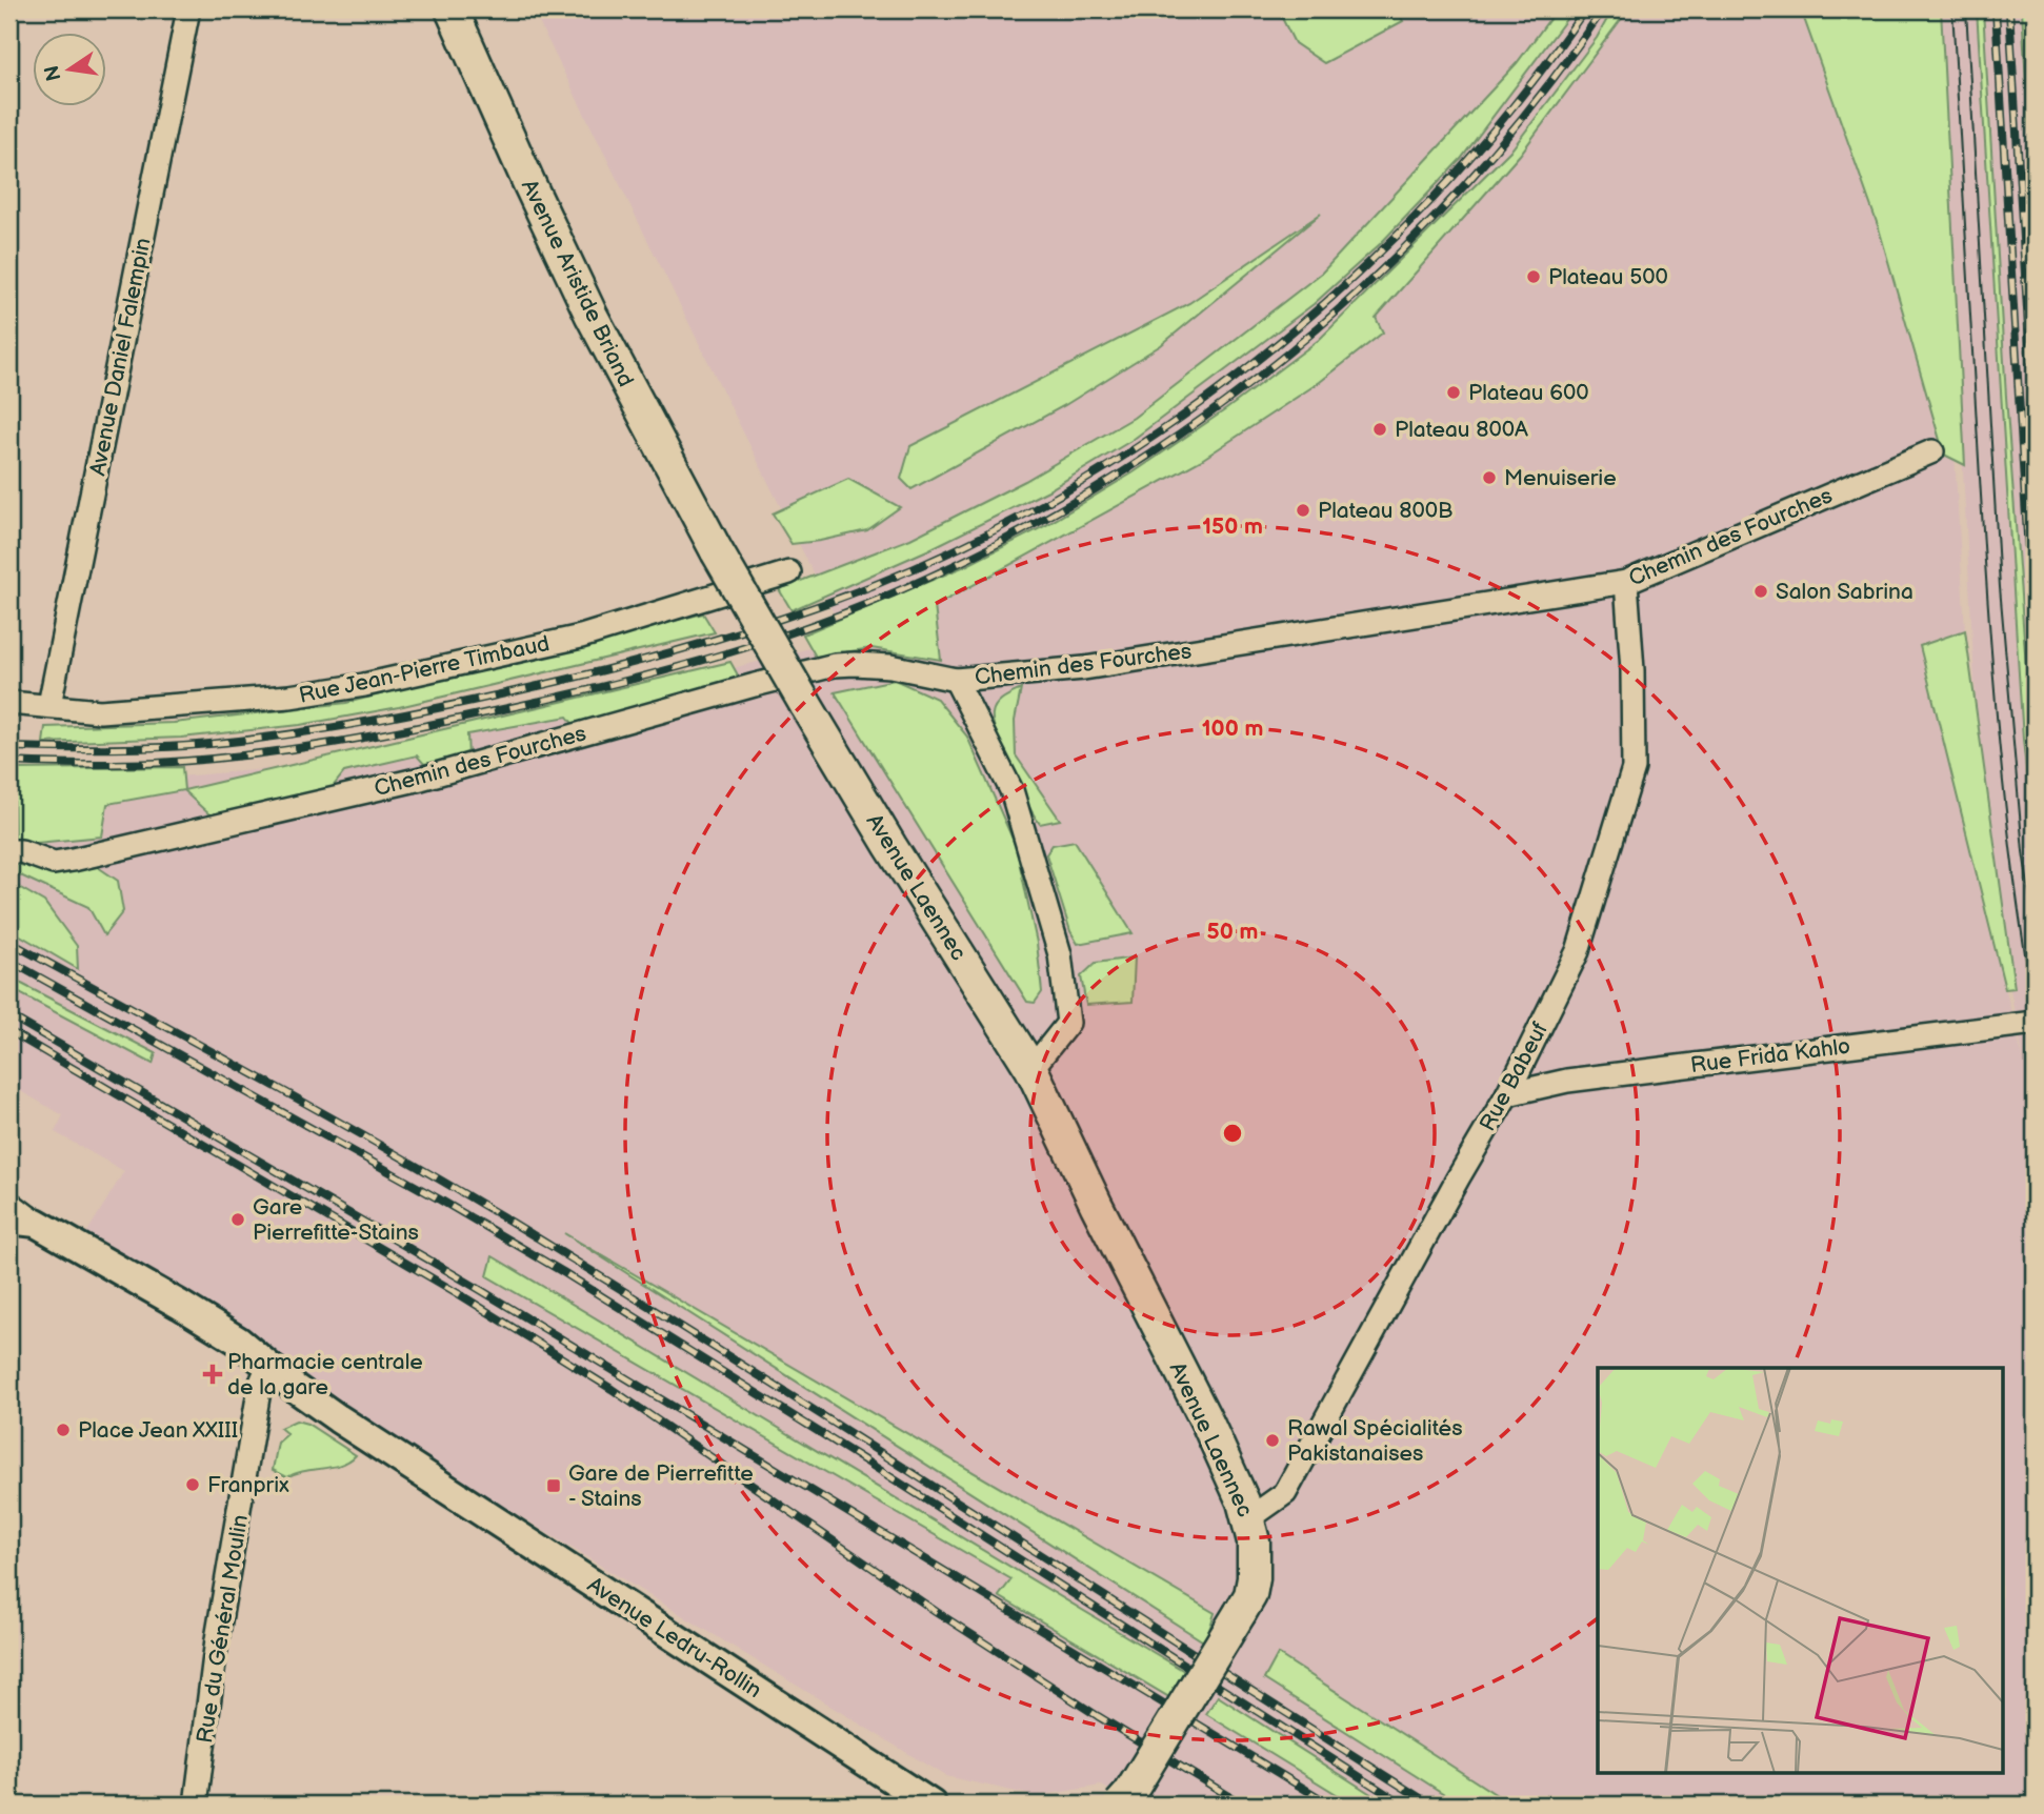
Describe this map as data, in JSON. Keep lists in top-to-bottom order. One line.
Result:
{"streets":{"main road":["Avenue Aristide Briand","Avenue Laennec"],"street":["Avenue Daniel Falempin","Chemin des Fourches","Rue Jean-Pierre Timbaud","Rue Frida Kahlo","Rue Babeuf","Rue du Général Moulin","Avenue Ledru-Rollin"]},"crossings":[["Avenue Aristide Briand","Avenue Laennec"],["Avenue Daniel Falempin","Rue Jean-Pierre Timbaud"],["Chemin des Fourches","Rue Babeuf"],["Avenue Laennec","Rue Babeuf"],["Rue Frida Kahlo","Rue Babeuf"],["Rue du Général Moulin","Avenue Ledru-Rollin"]],"places":{"other":["Plateau 500","Plateau 600","Plateau 800A","Menuiserie","Plateau 800B","Salon Sabrina","Gare Pierrefitte-Stains","Place Jean XXIII","Rawal Spécialités Pakistanaises","Franprix"],"health":["Pharmacie centrale de la gare"],"transit":["Gare de Pierrefitte - Stains"]},"north":"left","rings":["150 m","100 m","50 m"]}
